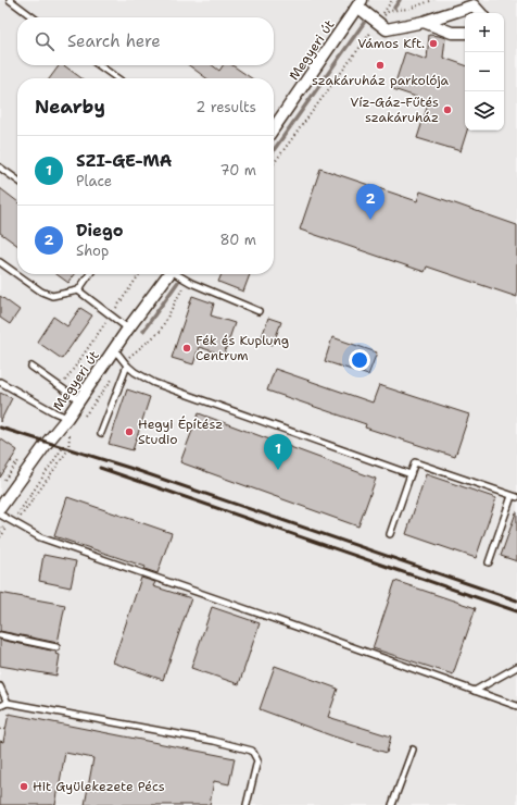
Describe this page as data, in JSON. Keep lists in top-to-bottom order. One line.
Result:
{"streets":{"street":["Megyeri út"]},"places":["Vámos Kft.","szakáruház parkolója","Víz-Gáz-Fűtés szakáruház","Fék és Kuplung Centrum","Hegyi Építész Studio","Hit Gyülekezete Pécs"],"page":{"map_buttons":["+","−"],"search":"Search here","heading":["Nearby","2 results"],"list":[{"mark":"1","name":"SZI-GE-MA","note":"Place","value":"70 m"},{"mark":"2","name":"Diego","note":"Shop","value":"80 m"}],"pins":["2","1"]}}
